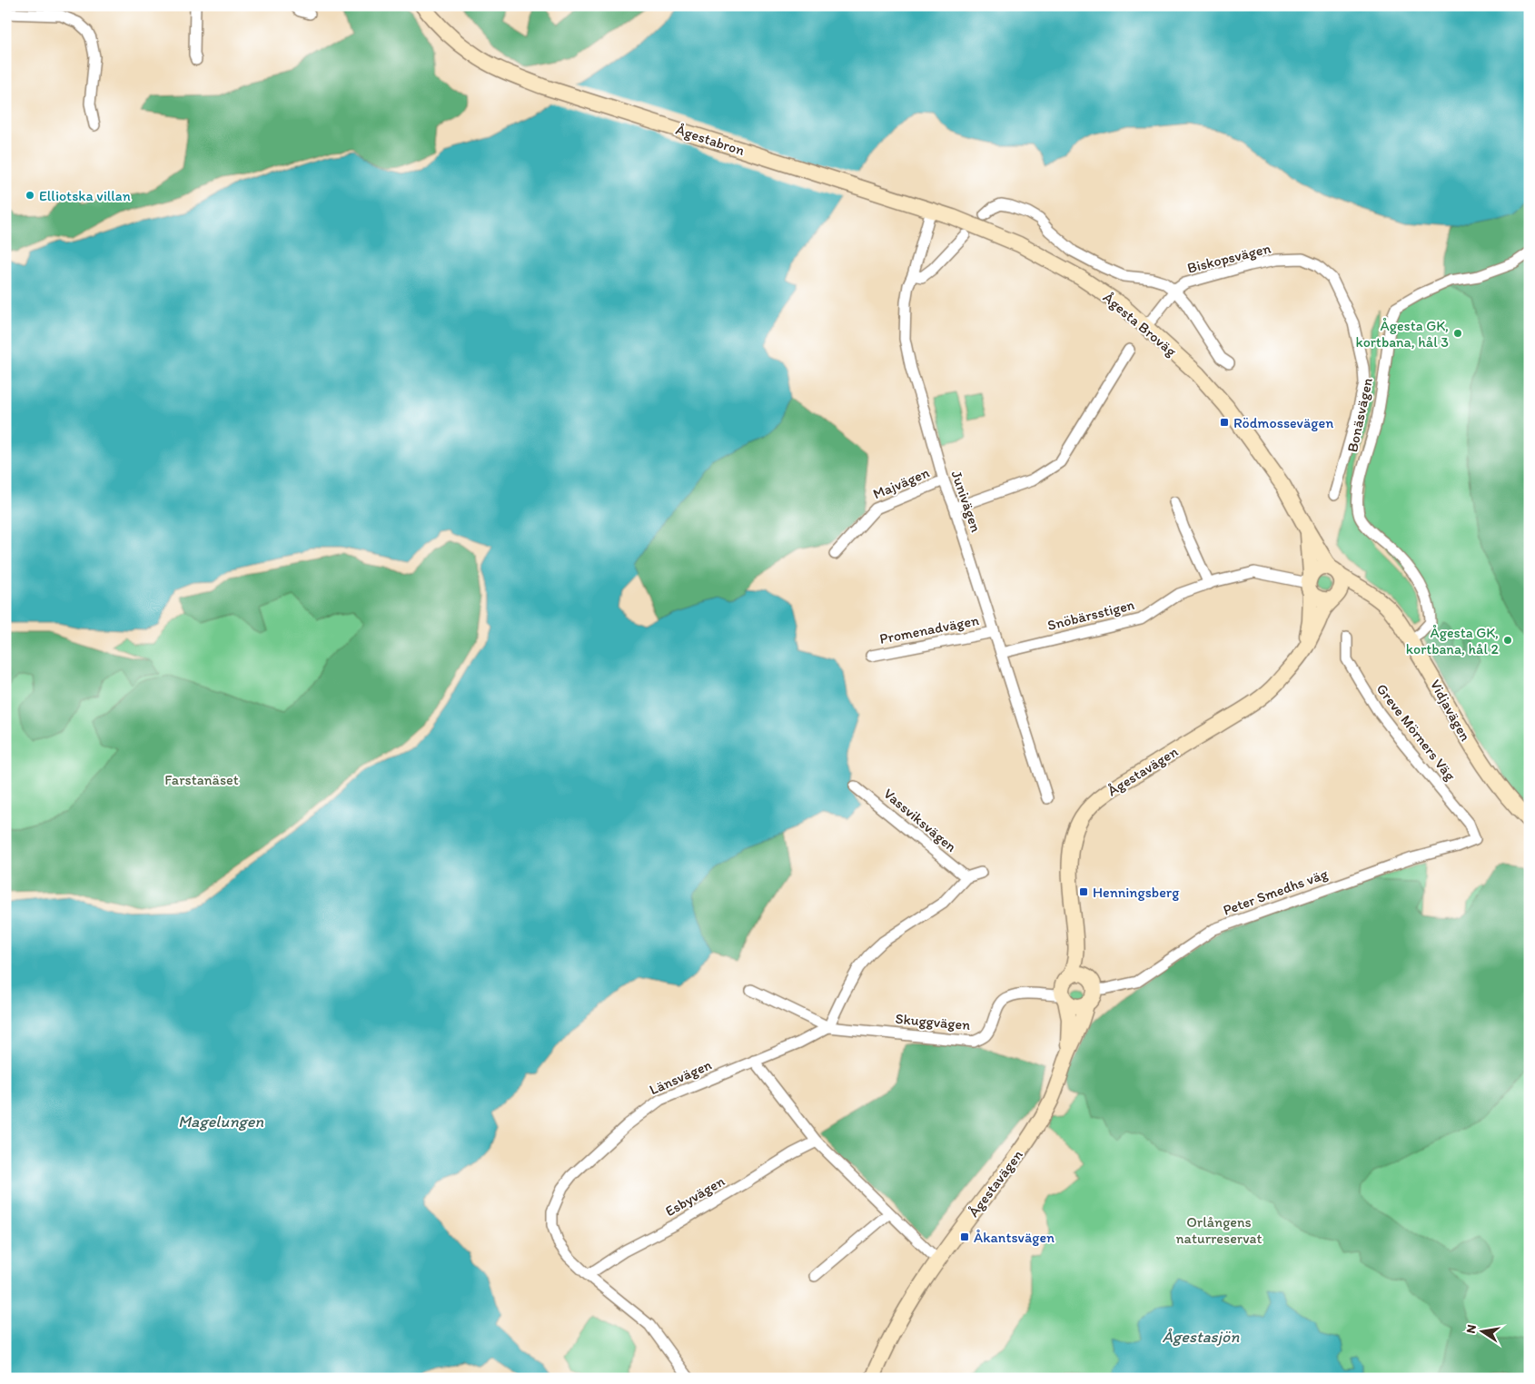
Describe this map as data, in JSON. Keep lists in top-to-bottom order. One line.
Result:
{"streets":{"main road":["Ågestabron","Ågesta Broväg","Vidjavägen","Ågestavägen"],"street":["Biskopsvägen","Bonäsvägen","Majvägen","Junivägen","Snöbärsstigen","Promenadvägen","Greve Mörners Väg","Vassviksvägen","Peter Smedhs väg","Skuggvägen","Länsvägen","Esbyvägen"]},"crossings":[["Ågestabron","Ågesta Broväg"],["Biskopsvägen","Ågesta Broväg"],["Ågesta Broväg","Junivägen"],["Ågesta Broväg","Snöbärsstigen"],["Ågesta Broväg","Vidjavägen"],["Ågesta Broväg","Ågestavägen"],["Bonäsvägen","Vidjavägen"],["Majvägen","Junivägen"],["Junivägen","Snöbärsstigen"],["Junivägen","Promenadvägen"],["Snöbärsstigen","Vidjavägen"],["Snöbärsstigen","Ågestavägen"],["Vidjavägen","Ågestavägen"],["Greve Mörners Väg","Peter Smedhs väg"],["Ågestavägen","Peter Smedhs väg"],["Ågestavägen","Skuggvägen"],["Peter Smedhs väg","Skuggvägen"],["Skuggvägen","Länsvägen"],["Länsvägen","Esbyvägen"]],"water":["Magelungen","Ågestasjön"],"parks":["Farstanäset","Orlångens naturreservat"],"places":{"other":["Elliotska villan","Ågesta GK, kortbana, hål 3","Ågesta GK, kortbana, hål 2"],"transit":["Rödmossevägen","Henningsberg","Åkantsvägen"]},"north":"left"}
